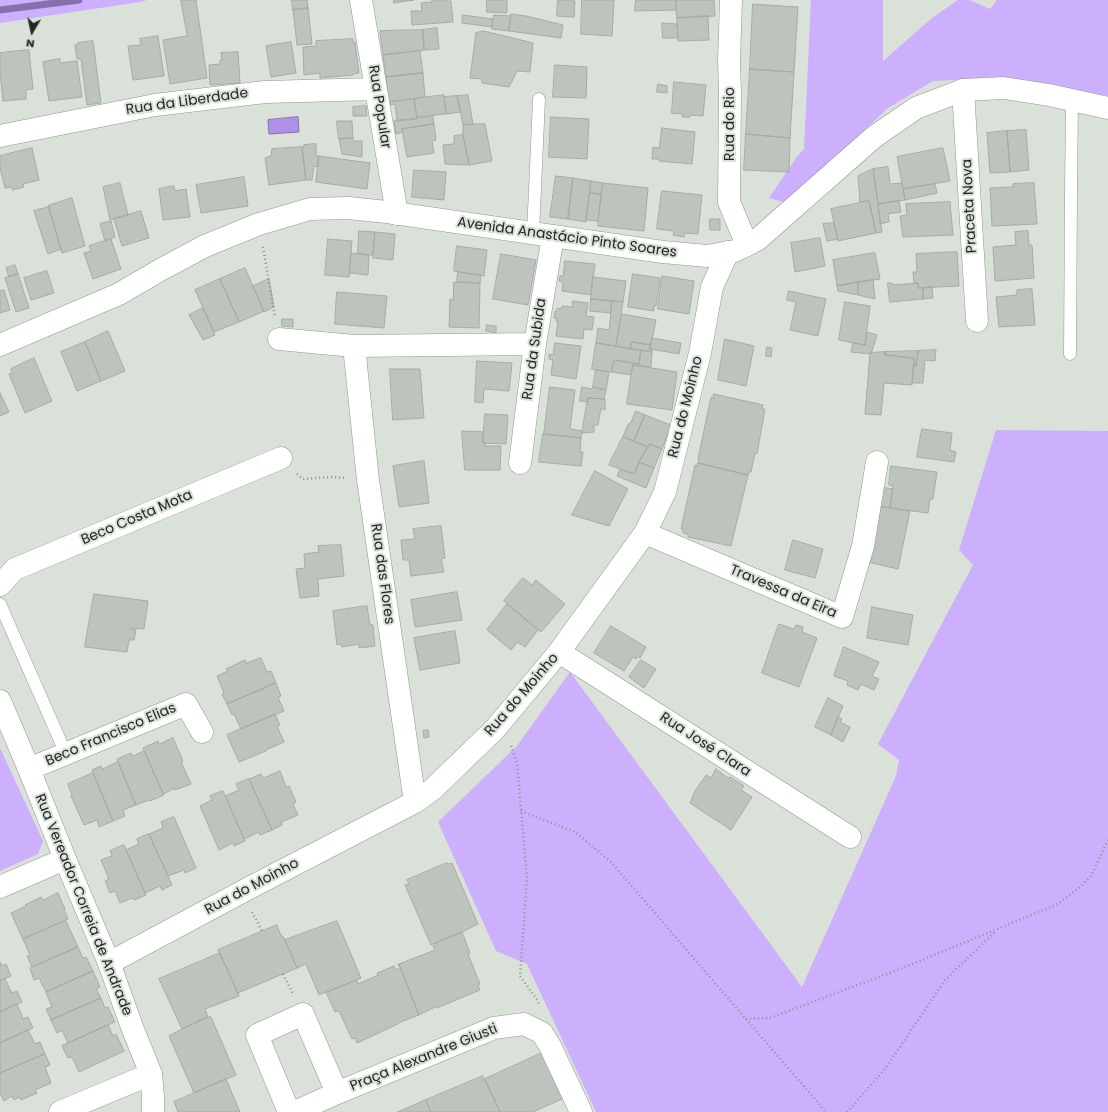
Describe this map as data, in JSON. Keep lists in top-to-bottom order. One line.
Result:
{"streets":{"street":["Rua da Liberdade","Rua Popular","Rua do Rio","Praceta Nova","Avenida Anastácio Pinto Soares","Rua da Subida","Rua do Moinho","Beco Costa Mota","Rua das Flores","Travessa da Eira","Beco Francisco Elias","Rua José Clara","Rua Vereador Correia de Andrade","Praça Alexandre Giusti"]},"crossings":[["Rua da Liberdade","Rua Popular"],["Rua Popular","Avenida Anastácio Pinto Soares"],["Rua do Rio","Avenida Anastácio Pinto Soares"],["Rua do Rio","Rua do Moinho"],["Praceta Nova","Avenida Anastácio Pinto Soares"],["Avenida Anastácio Pinto Soares","Rua da Subida"],["Avenida Anastácio Pinto Soares","Rua do Moinho"],["Rua do Moinho","Rua das Flores"],["Rua do Moinho","Travessa da Eira"],["Rua do Moinho","Rua José Clara"],["Rua do Moinho","Rua Vereador Correia de Andrade"],["Beco Francisco Elias","Rua Vereador Correia de Andrade"]],"north":"bottom"}
